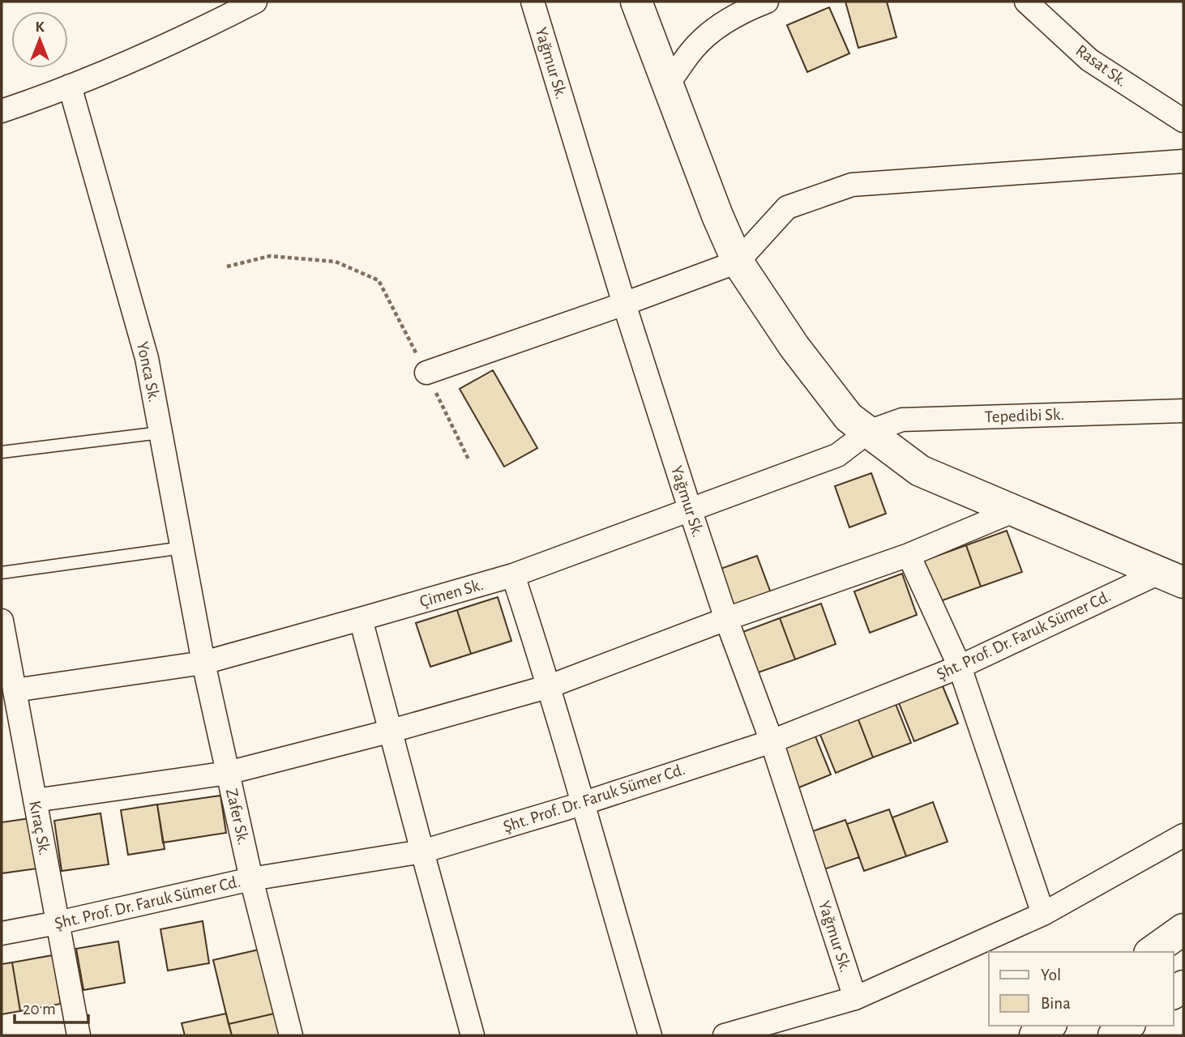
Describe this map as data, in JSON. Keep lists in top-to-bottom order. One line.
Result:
{"streets":{"street":["Yağmur Sk.","Rasat Sk.","Yonca Sk.","Tepedibi Sk.","Çimen Sk.","Şht. Prof. Dr. Faruk Sümer Cd.","Zafer Sk.","Kıraç Sk."]},"crossings":[["Yağmur Sk.","Çimen Sk."],["Yağmur Sk.","Şht. Prof. Dr. Faruk Sümer Cd."],["Yonca Sk.","Çimen Sk."],["Yonca Sk.","Zafer Sk."],["Tepedibi Sk.","Çimen Sk."],["Çimen Sk.","Zafer Sk."],["Çimen Sk.","Kıraç Sk."],["Şht. Prof. Dr. Faruk Sümer Cd.","Zafer Sk."],["Şht. Prof. Dr. Faruk Sümer Cd.","Kıraç Sk."]],"legend":["Yol","Bina"],"scale_bar":"20 m","north":"top"}
